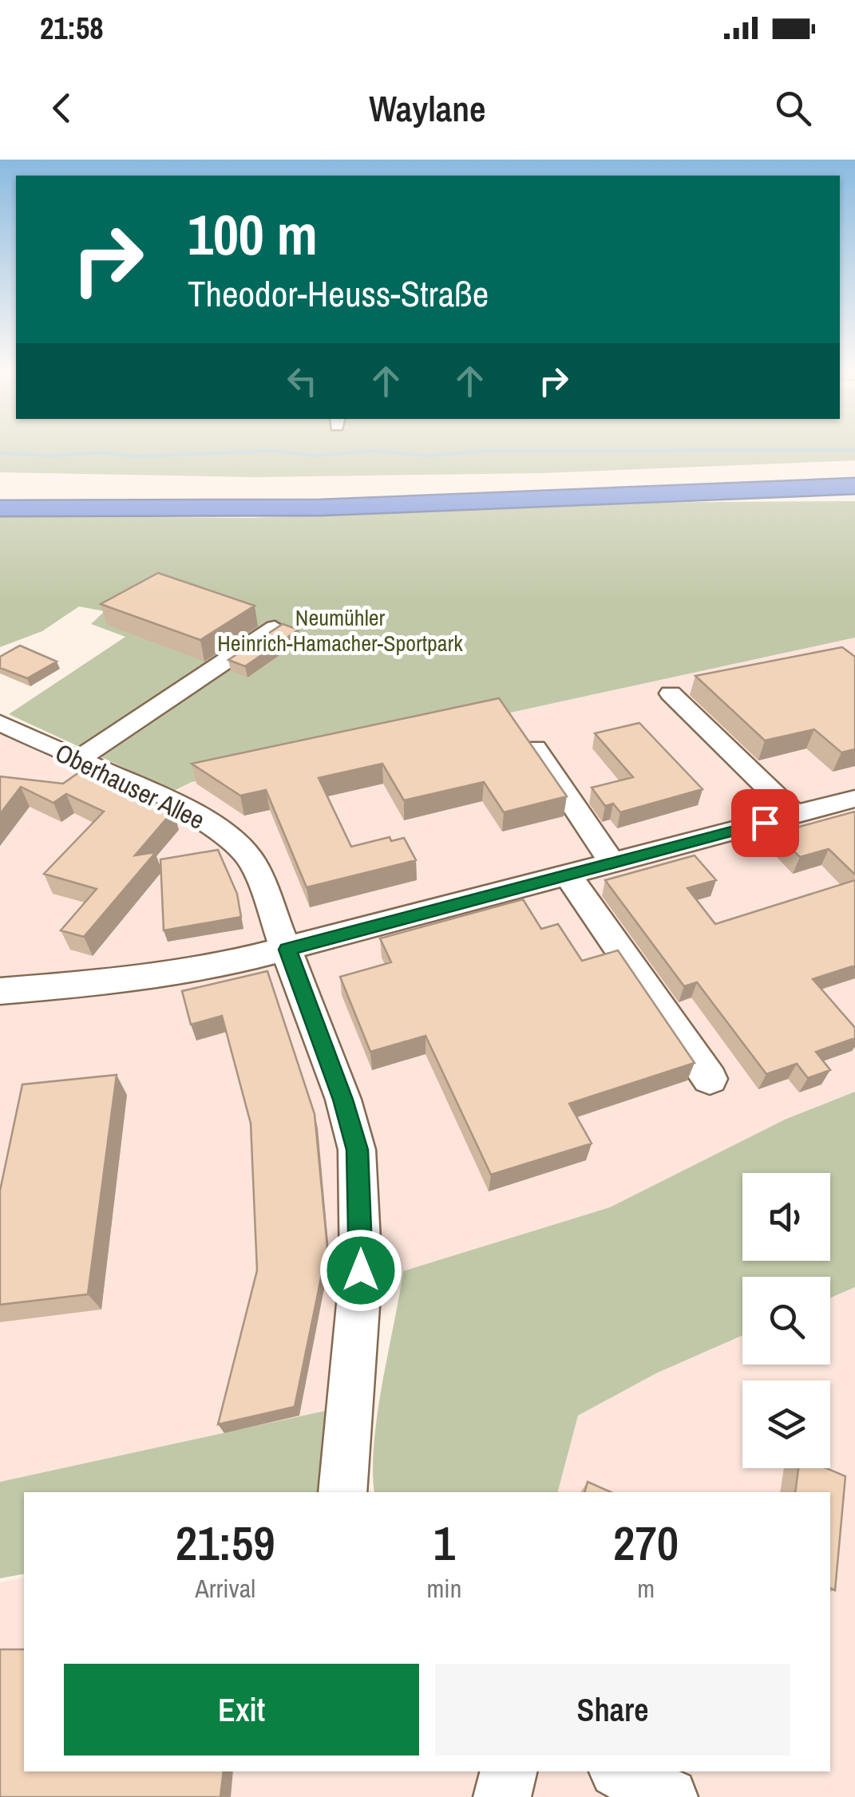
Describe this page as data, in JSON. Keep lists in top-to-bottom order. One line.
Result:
{"streets":{"street":["Oberhauser Allee"]},"parks":["Neumühler Heinrich-Hamacher-Sportpark"],"page":{"status":"21:58","header":"Waylane","turn":["100 m","Theodor-Heuss-Straße"],"eta":["21:59","Arrival","1","min","270","m"],"buttons":["Exit","Share"]}}
